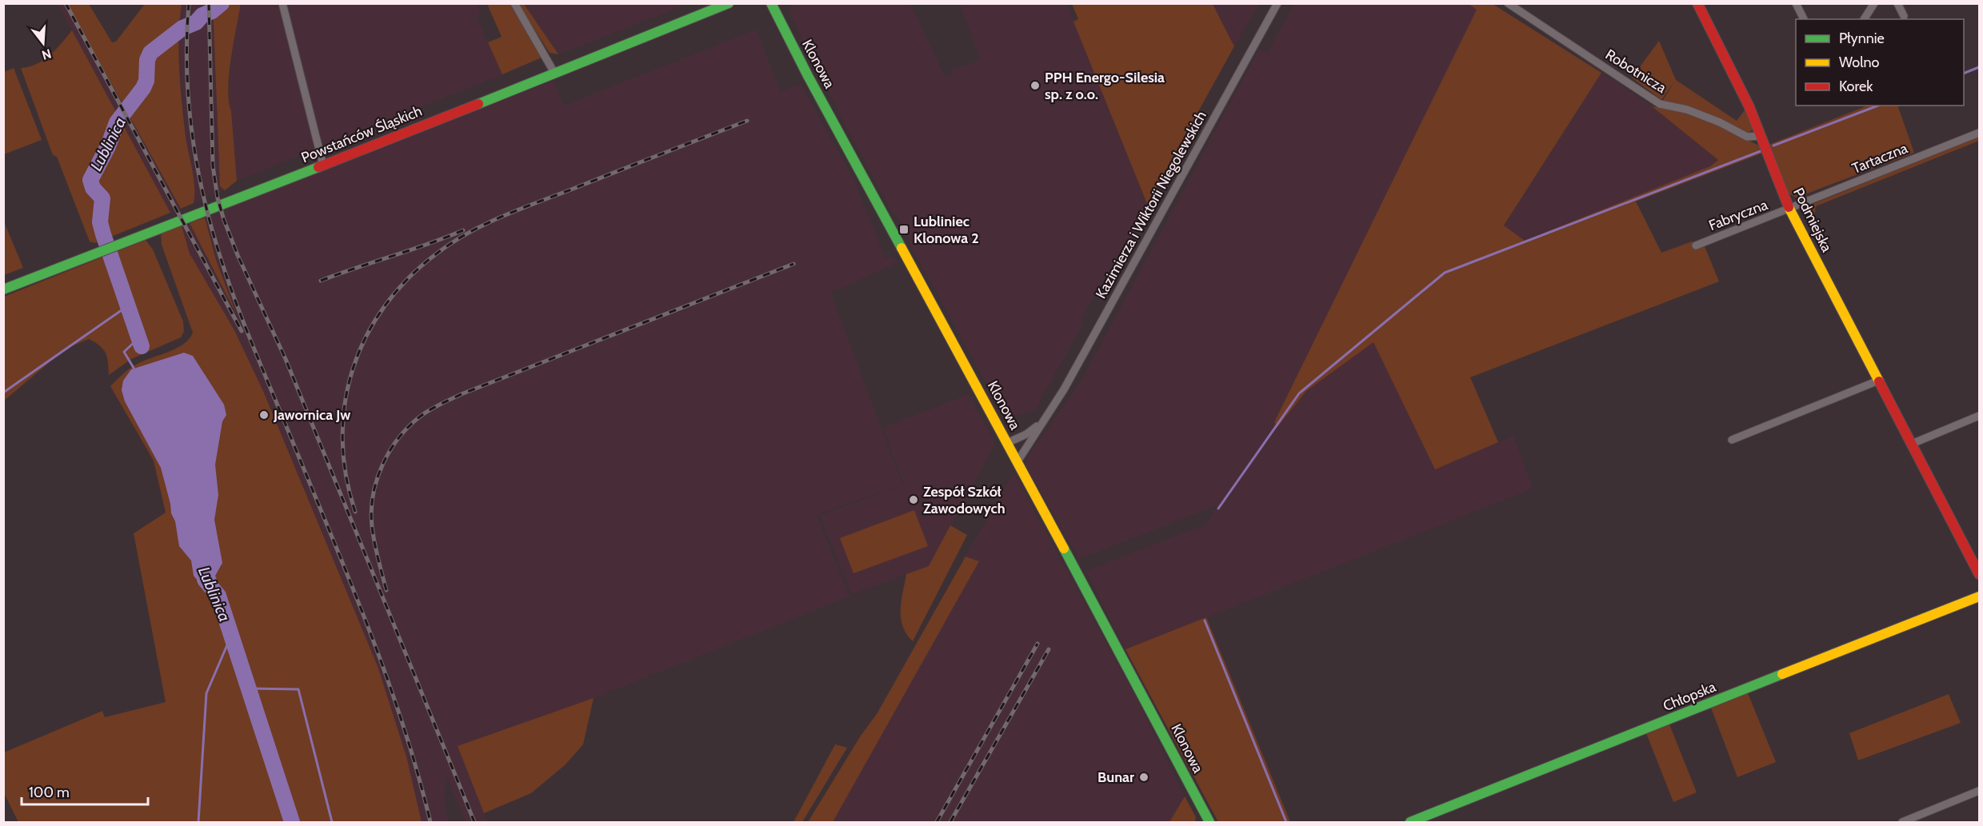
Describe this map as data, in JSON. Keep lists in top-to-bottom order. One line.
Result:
{"streets":{"street":["Klonowa","Robotnicza","Powstańców Śląskich","Tartaczna","Kazimierza i Wiktorii Niegolewskich","Fabryczna","Podmiejska","Chłopska"]},"crossings":[["Klonowa","Kazimierza i Wiktorii Niegolewskich"],["Robotnicza","Podmiejska"],["Tartaczna","Fabryczna"],["Tartaczna","Podmiejska"],["Fabryczna","Podmiejska"]],"water":["Lublinica"],"places":{"other":["PPH Energo-Silesia sp. z o.o.","Jawornica Jw","Zespół Szkół Zawodowych","Bunar"],"transit":["Lubliniec Klonowa 2"]},"legend":["Płynnie","Wolno","Korek"],"scale_bar":"100 m","north":"bottom"}
